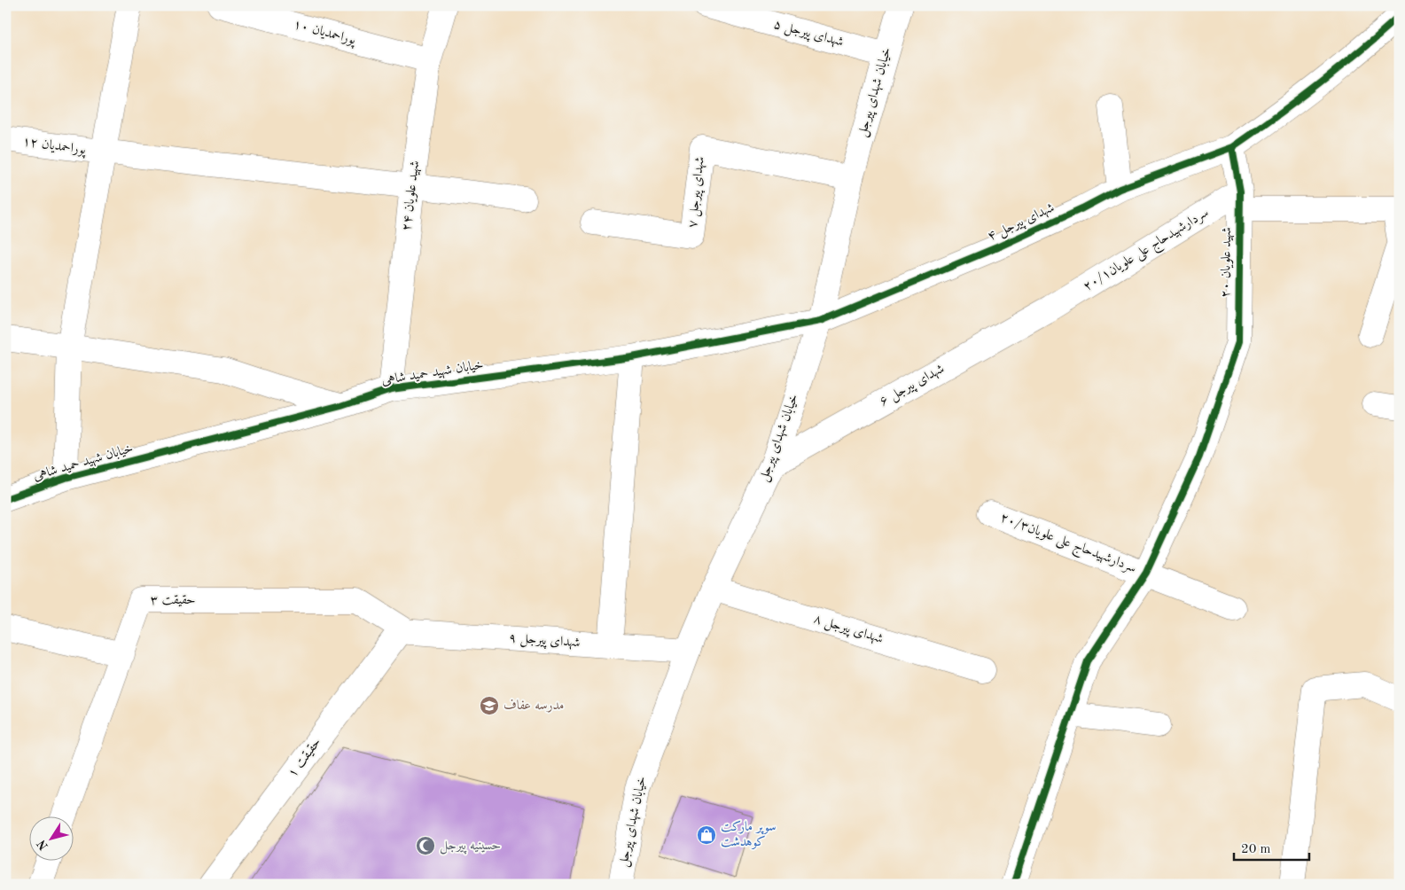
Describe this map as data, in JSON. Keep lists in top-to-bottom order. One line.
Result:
{"streets":{"street":["پوراحمدیان ۱۰","شهدای پیرجل ۵","خیابان شهدای پیرجل","پوراحمدیان ۱۲","شهدای پیرجل ۷","شهید علویان ۲۴","شهدای پیرجل ۴","سردارشهیدحاج علی علویان۲۰/۱","شهید علویان ۲۰","خیابان شهید حمید شاهی","شهدای پیرجل ۶","سردارشهیدحاج علی علویان۲۰/۳","حقیقت ۳","شهدای پیرجل ۸","شهدای پیرجل ۹","حقیقت ۱"]},"crossings":[["پوراحمدیان ۱۰","شهید علویان ۲۴"],["شهدای پیرجل ۵","خیابان شهدای پیرجل"],["خیابان شهدای پیرجل","شهدای پیرجل ۷"],["خیابان شهدای پیرجل","شهدای پیرجل ۴"],["خیابان شهدای پیرجل","خیابان شهید حمید شاهی"],["خیابان شهدای پیرجل","شهدای پیرجل ۶"],["خیابان شهدای پیرجل","شهدای پیرجل ۸"],["خیابان شهدای پیرجل","شهدای پیرجل ۹"],["پوراحمدیان ۱۲","شهید علویان ۲۴"],["شهید علویان ۲۴","خیابان شهید حمید شاهی"],["شهدای پیرجل ۴","شهید علویان ۲۰"],["شهدای پیرجل ۴","خیابان شهید حمید شاهی"],["سردارشهیدحاج علی علویان۲۰/۱","شهید علویان ۲۰"],["سردارشهیدحاج علی علویان۲۰/۱","شهدای پیرجل ۶"],["شهید علویان ۲۰","سردارشهیدحاج علی علویان۲۰/۳"],["حقیقت ۳","شهدای پیرجل ۹"],["حقیقت ۳","حقیقت ۱"],["شهدای پیرجل ۹","حقیقت ۱"]],"places":{"school or university":["مدرسه عفاف"],"shop":["سوپر مارکت کوهدشت"],"mosque":["حسینیه پیرجل"]},"scale_bar":"20 m","north":"bottom left"}
